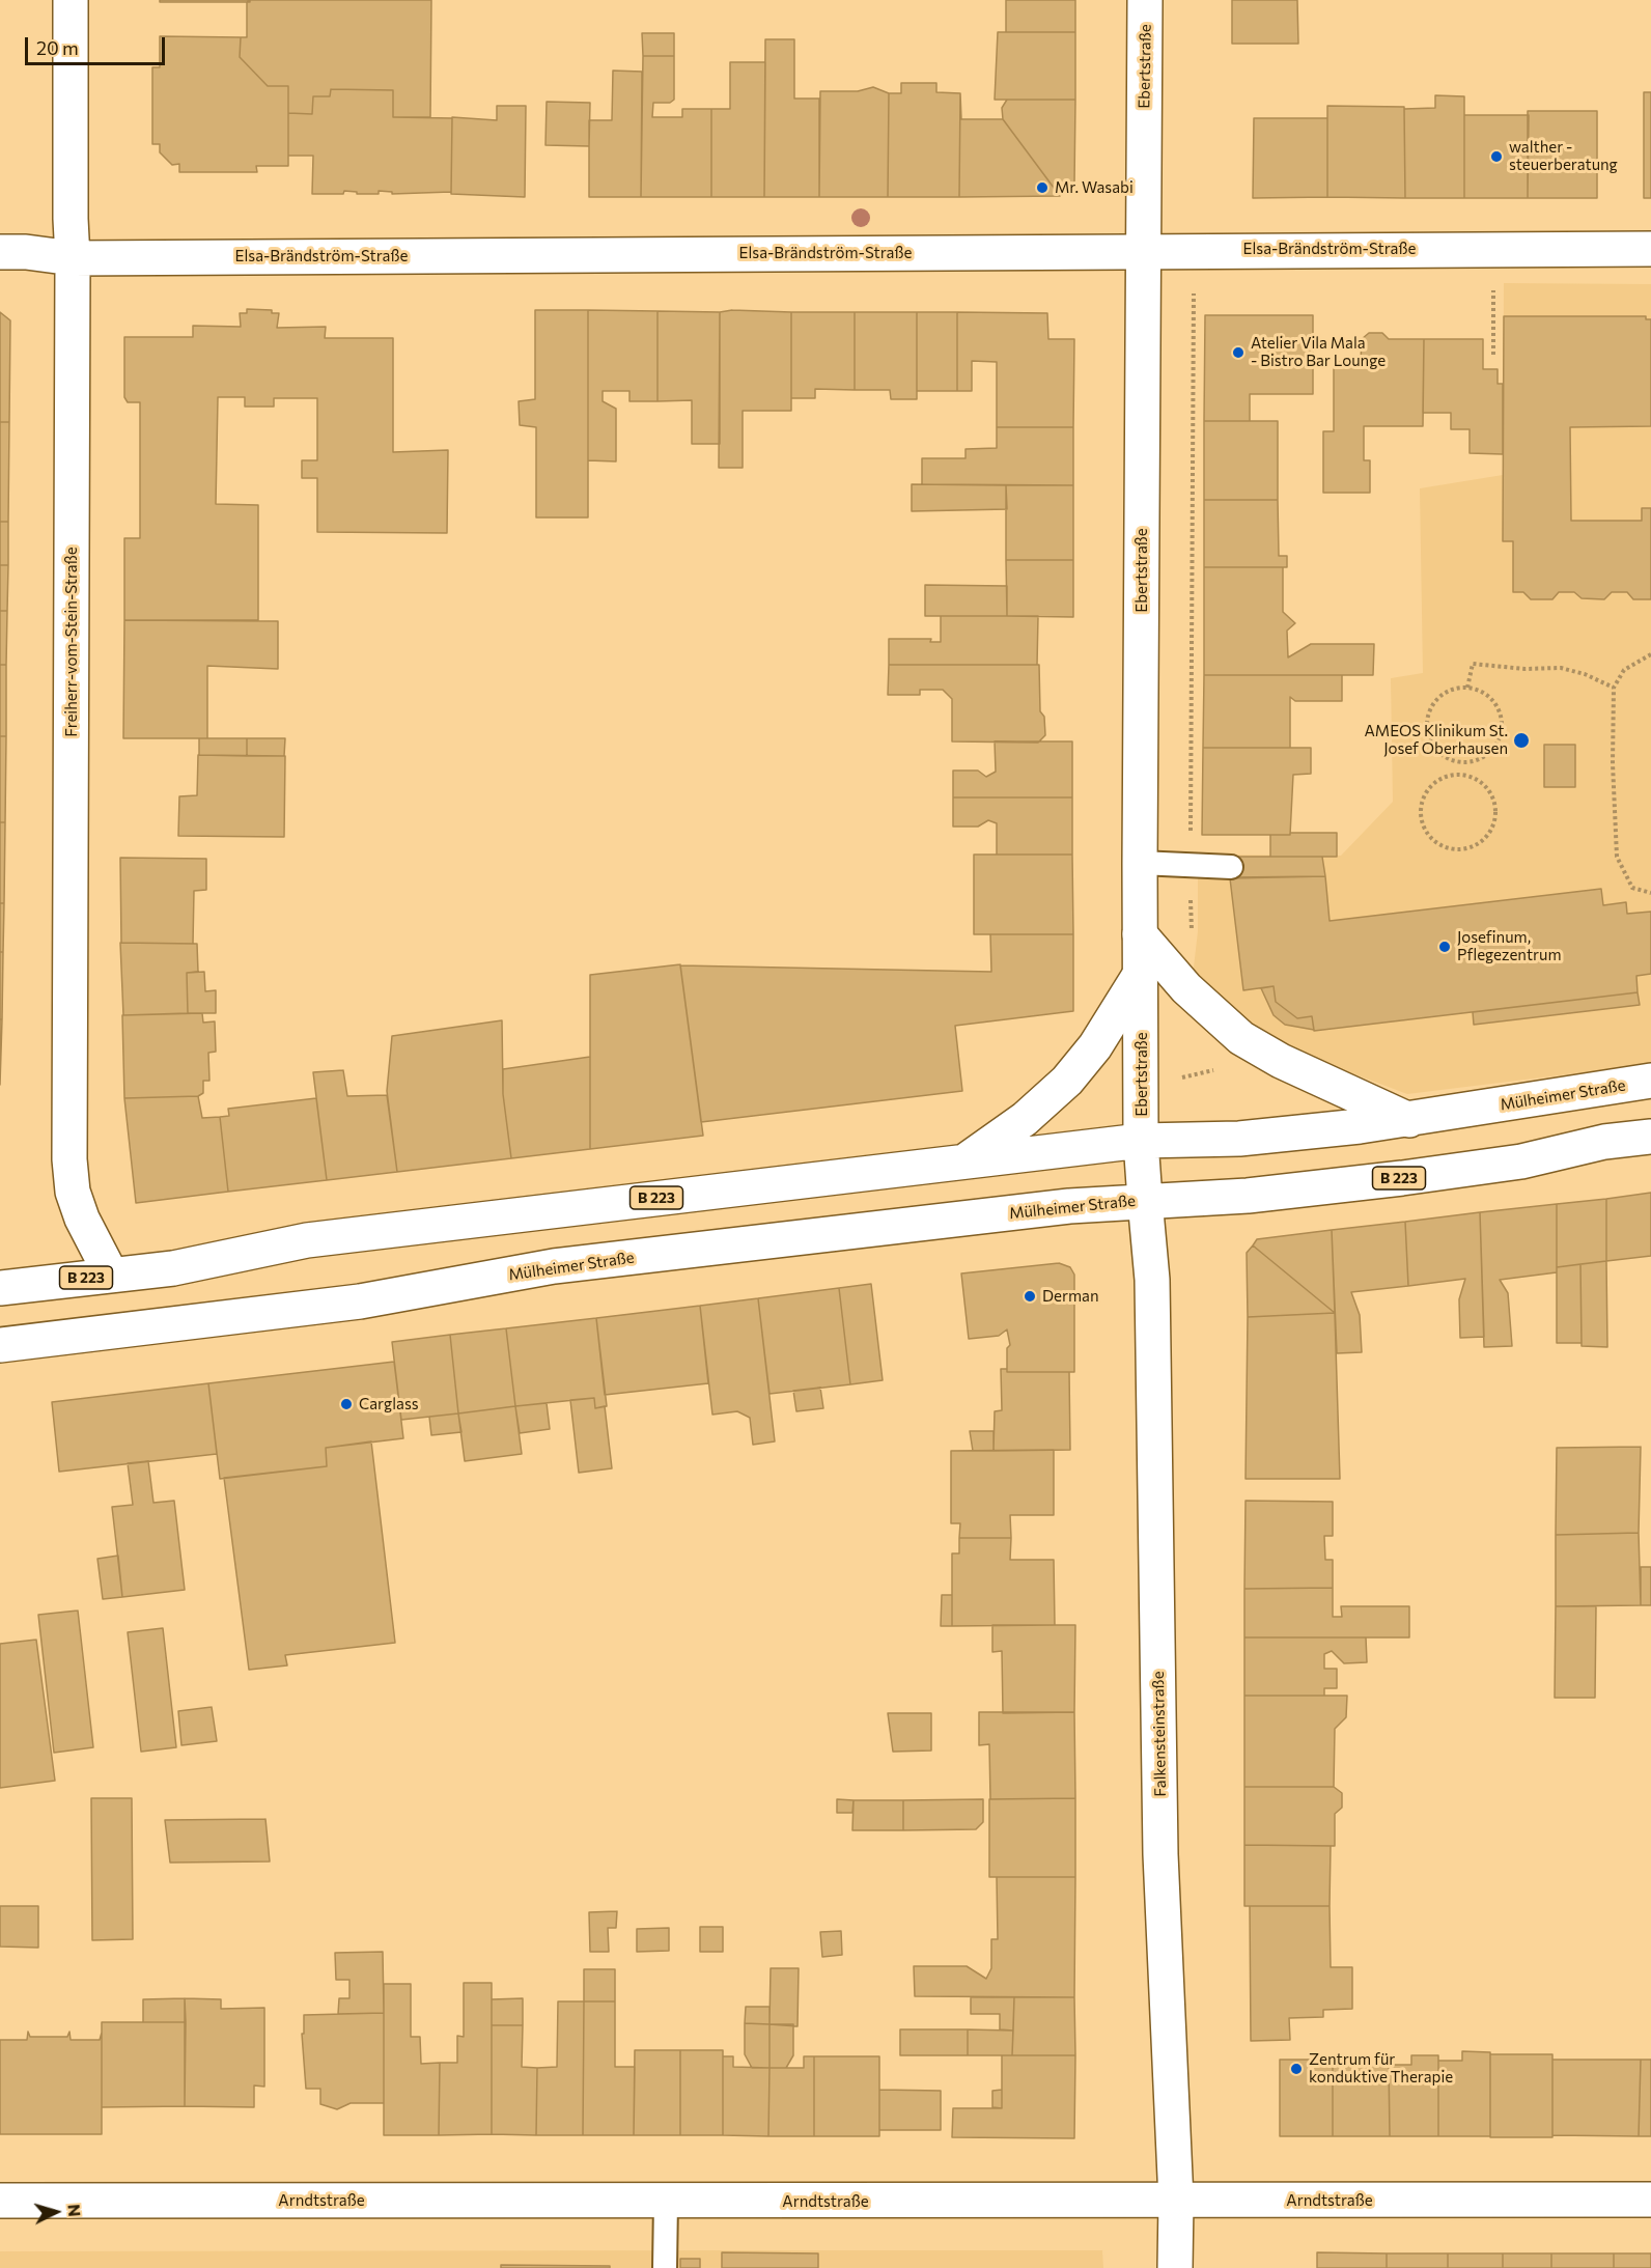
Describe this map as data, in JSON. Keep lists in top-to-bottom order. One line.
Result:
{"streets":{"street":["Ebertstraße","Elsa-Brändström-Straße","Freiherr-vom-Stein-Straße","Mülheimer Straße","B 223","Falkensteinstraße","Arndtstraße"]},"crossings":[["Ebertstraße","Elsa-Brändström-Straße"],["Ebertstraße","Mülheimer Straße"],["Elsa-Brändström-Straße","Freiherr-vom-Stein-Straße"],["Freiherr-vom-Stein-Straße","Mülheimer Straße"],["Mülheimer Straße","Falkensteinstraße"],["Falkensteinstraße","Arndtstraße"]],"places":["walther - steuerberatung","Mr. Wasabi","Atelier Vila Mala - Bistro Bar Lounge","AMEOS Klinikum St. Josef Oberhausen","Josefinum, Pflegezentrum","Derman","Carglass","Zentrum für konduktive Therapie"],"scale_bar":"20 m","north":"right"}
